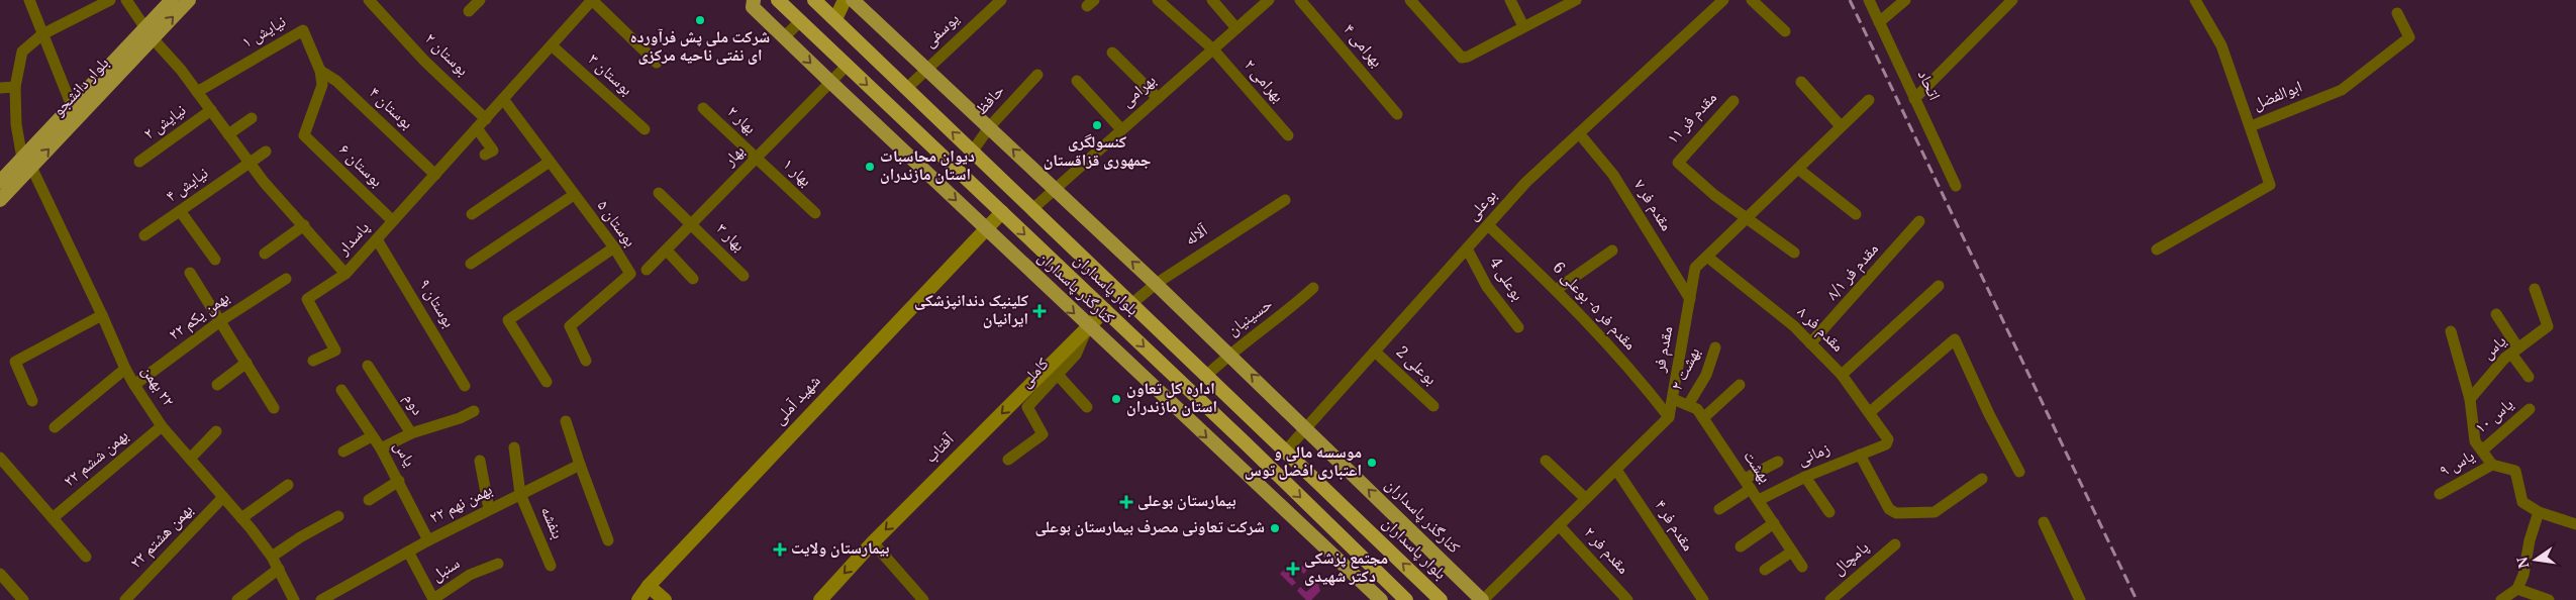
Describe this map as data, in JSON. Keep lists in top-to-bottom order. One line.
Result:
{"streets":{"highway":["بلوار پاسداران"],"main road":["بلوار دانشجو","کنارگذر پاسداران","شهید آملی","آفتاب"],"street":["یوسفی","نیایش ۱","بهرامی ۴","بوستان ۲","بوستان ۳","بهرامی ۲","اتحاد","بهرامی","ابوالفضل","حافظ","بوستان ۴","مقدم فر ۱۱","بهار ۲","نیایش ۲","بهار","بوستان ۶","بهار ۱","نیایش ۴","بوعلی","مقدم فر ۷","بوستان ۵","آلاله","بهار ۳","پاسدار","مقدم فر ۸/۱","بوعلی 4","بوستان ۹","مقدم فر ۵- بوعلی 6","۲۲ بهمن یکم","حسینیان","مقدم فر ۸","یاس","مقدم فر","بوعلی 2","بهشت ۲","کاملی","٢٢ بهمن","دوم","یاس ۱۰","زمانی","۲۲ بهمن ششم","یاس ۹","بهشت","۲۲ بهمن نهم","بنفشه","مقدم فر ۴","۲۲ بهمن هشتم","مقدم فر ۲","پامچال","سنبل"]},"crossings":[["یوسفی","بلوار پاسداران"],["یوسفی","کنارگذر پاسداران"],["نیایش ۱","بوستان ۴"],["نیایش ۱","بوستان ۶"],["نیایش ۱","پاسدار"],["بوستان ۲","پاسدار"],["بوستان ۳","پاسدار"],["بهرامی ۲","بهرامی"],["بلوار دانشجو","پاسدار"],["بلوار دانشجو","٢٢ بهمن"],["بهرامی","بلوار پاسداران"],["بهرامی","کنارگذر پاسداران"],["حافظ","بلوار پاسداران"],["حافظ","کنارگذر پاسداران"],["بوستان ۴","پاسدار"],["مقدم فر ۱۱","مقدم فر"],["بهار ۲","بهار"],["بهار ۲","بهار ۱"],["نیایش ۲","پاسدار"],["بهار","بهار ۱"],["بهار","بهار ۳"],["بهار","بلوار پاسداران"],["بهار","کنارگذر پاسداران"],["بوستان ۶","پاسدار"],["نیایش ۴","پاسدار"],["بوعلی","مقدم فر ۷"],["بوعلی","بوعلی 4"],["بوعلی","بلوار پاسداران"],["بوعلی","کنارگذر پاسداران"],["بوعلی","مقدم فر ۵- بوعلی 6"],["بوعلی","بوعلی 2"],["مقدم فر ۷","مقدم فر"],["بوستان ۵","پاسدار"],["آلاله","بلوار پاسداران"],["آلاله","کنارگذر پاسداران"],["پاسدار","بوستان ۹"],["مقدم فر ۸/۱","مقدم فر ۸"],["بلوار پاسداران","حسینیان"],["بلوار پاسداران","شهید آملی"],["بلوار پاسداران","آفتاب"],["کنارگذر پاسداران","حسینیان"],["کنارگذر پاسداران","کاملی"],["کنارگذر پاسداران","شهید آملی"],["کنارگذر پاسداران","آفتاب"],["مقدم فر ۵- بوعلی 6","مقدم فر"],["۲۲ بهمن یکم","٢٢ بهمن"],["مقدم فر ۸","مقدم فر"],["مقدم فر ۸","زمانی"],["یاس","دوم"],["یاس","۲۲ بهمن نهم"],["مقدم فر","بهشت"],["بهشت ۲","بهشت"],["کاملی","آفتاب"],["٢٢ بهمن","۲۲ بهمن ششم"],["٢٢ بهمن","۲۲ بهمن هشتم"],["زمانی","بهشت"],["۲۲ بهمن نهم","بنفشه"],["۲۲ بهمن نهم","سنبل"]],"one_way":["آفتاب"],"places":{"other":["شرکت ملی پش فرآورده ای نفتی ناحیه مرکزی","کنسولگری جمهوری قزاقستان","دیوان محاسبات استان مازندران","اداره کل تعاون استان مازندران","موسسه مالی و اعتباری افضل توس","شرکت تعاونی مصرف بیمارستان بوعلی"],"health":["کلینیک دندانپزشکی ایرانیان","بیمارستان بوعلی","بیمارستان ولایت","مجتمع پزشکی دکتر شهیدی"]},"north":"left"}
